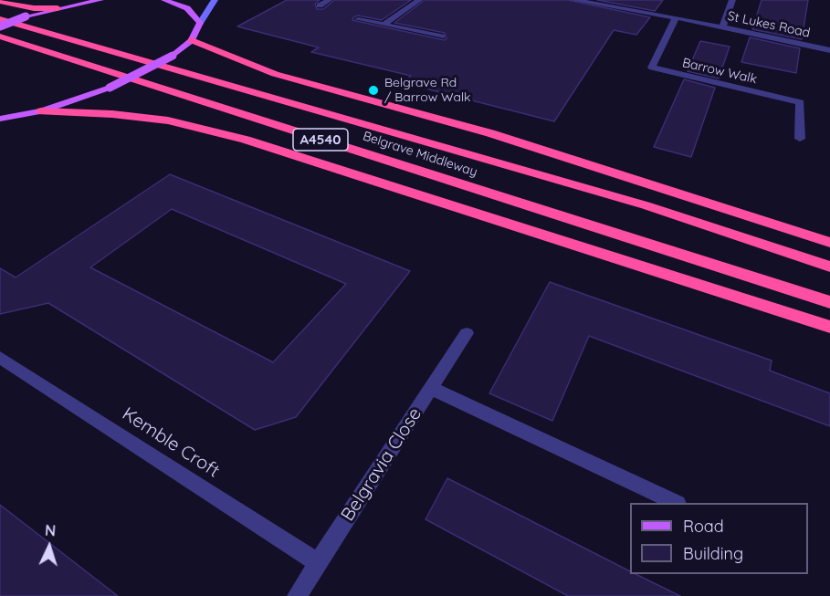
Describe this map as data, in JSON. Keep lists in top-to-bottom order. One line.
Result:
{"streets":{"highway":["A4540","Belgrave Middleway"],"street":["St Lukes Road","Barrow Walk","Kemble Croft","Belgravia Close"]},"crossings":[["St Lukes Road","Barrow Walk"],["Kemble Croft","Belgravia Close"]],"places":["Belgrave Rd / Barrow Walk"],"legend":["Road","Building"],"north":"top"}
